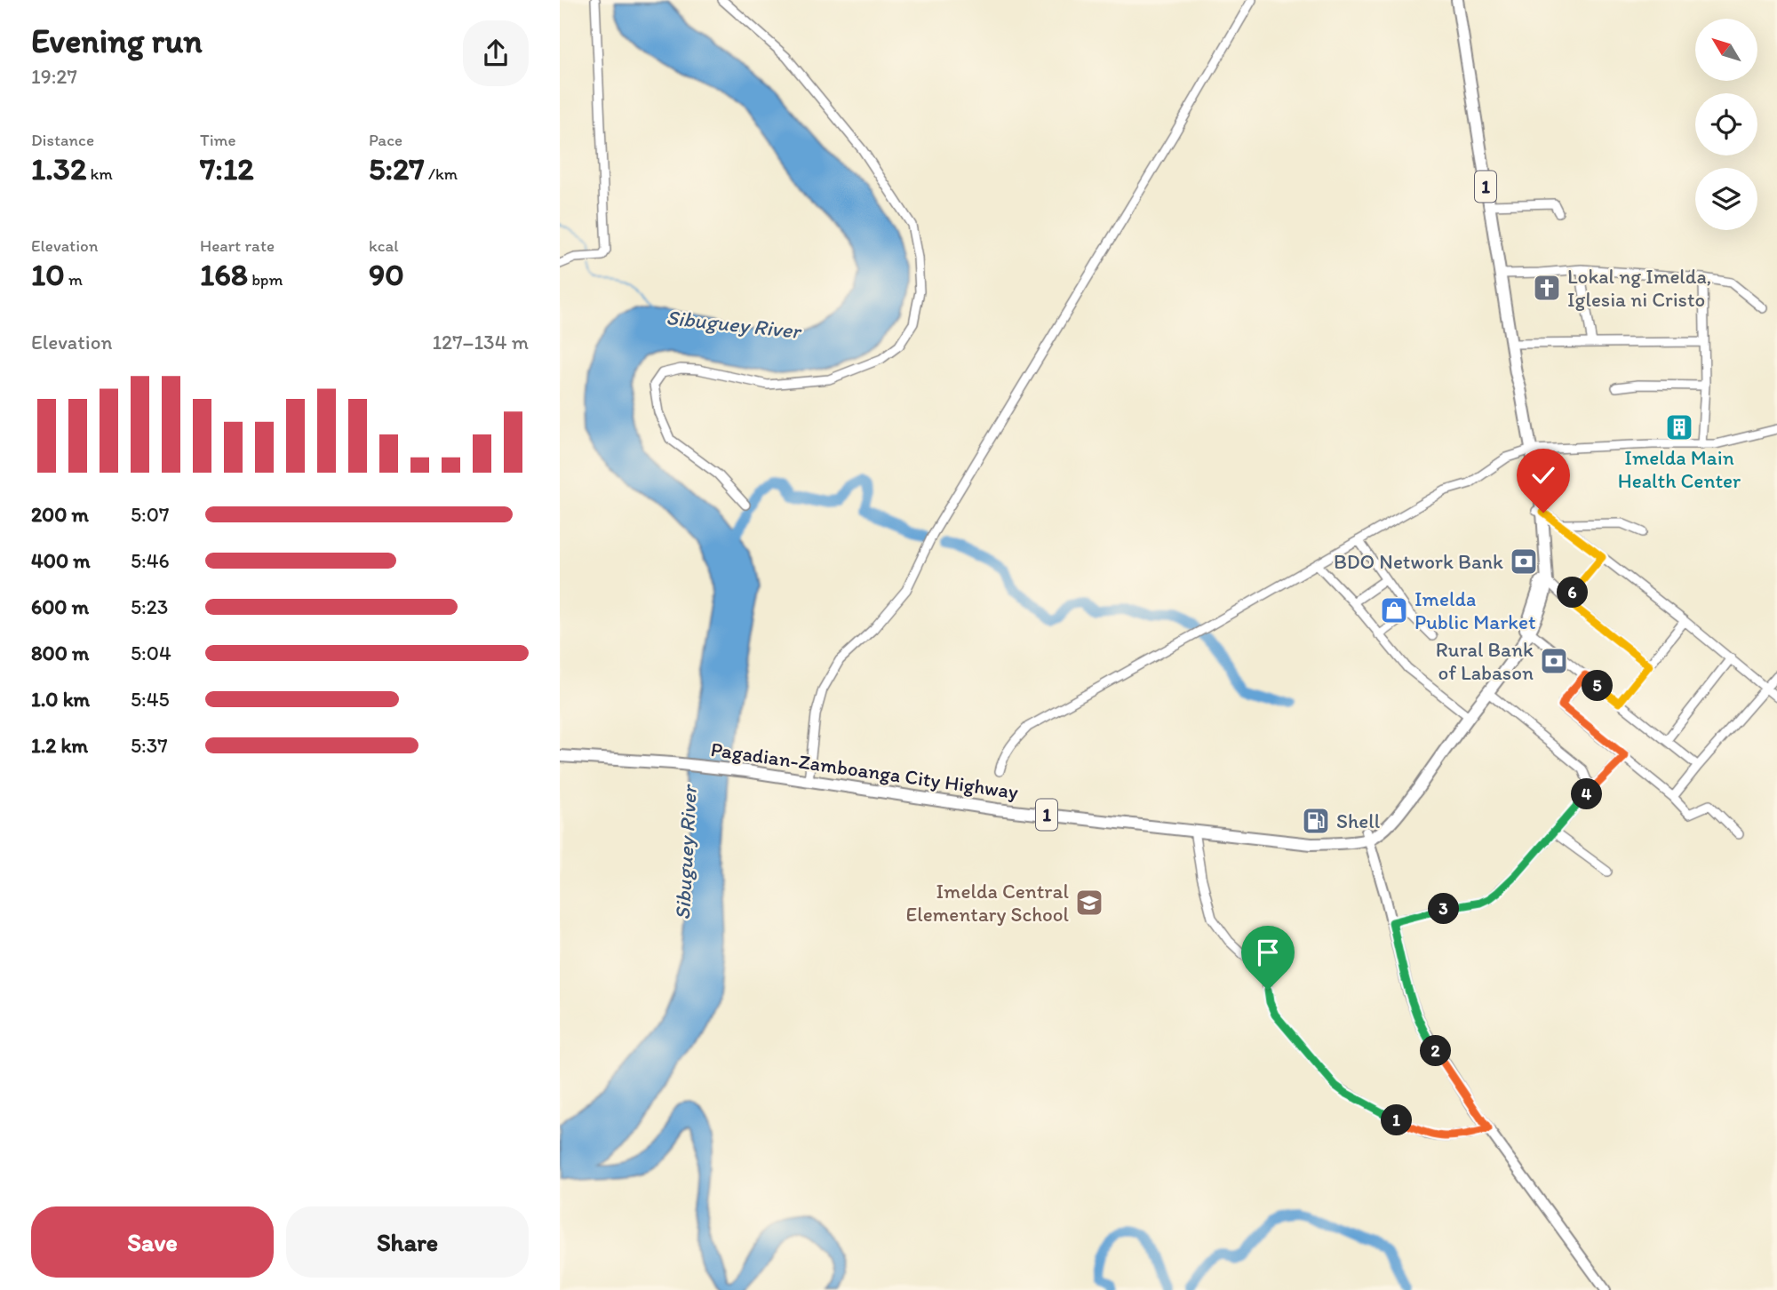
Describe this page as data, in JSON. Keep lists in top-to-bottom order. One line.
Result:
{"streets":{"highway":["1","Pagadian-Zamboanga City Highway"]},"water":["Sibuguey River"],"places":{"church":["Lokal ng Imelda, Iglesia ni Cristo"],"building":["Imelda Main Health Center"],"bank":["BDO Network Bank","Rural Bank of Labason"],"shop":["Imelda Public Market"],"fuel station":["Shell"],"school or university":["Imelda Central Elementary School"]},"north":"top left","page":{"heading":["Evening run","19:27"],"stats":[["Distance","1.32 km"],["Time","7:12"],["Pace","5:27 /km"],["Elevation","10 m"],["Heart rate","168 bpm"],["kcal","90"]],"chart":["Elevation","127–134 m"],"list":[{"name":"200 m","note":"5:07"},{"name":"400 m","note":"5:46"},{"name":"600 m","note":"5:23"},{"name":"800 m","note":"5:04"},{"name":"1.0 km","note":"5:45"},{"name":"1.2 km","note":"5:37"}],"pins":["6","5","4","3","2","1"],"buttons":["Save","Share"]}}
